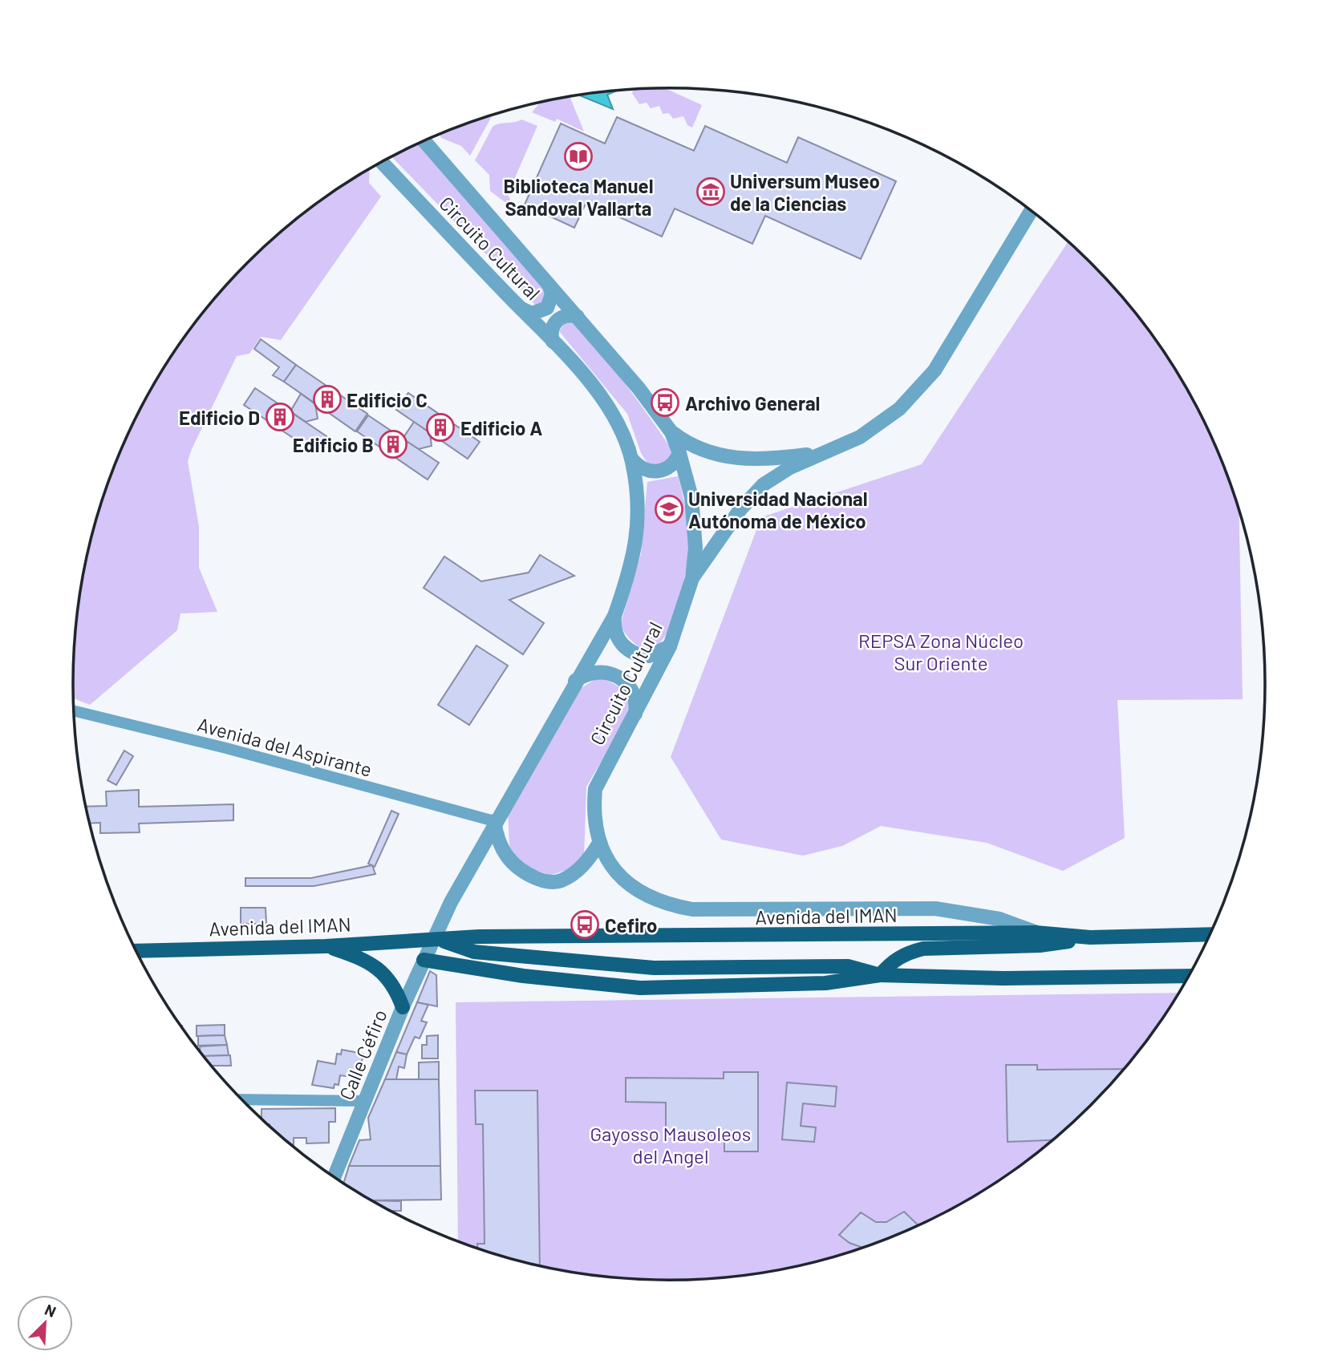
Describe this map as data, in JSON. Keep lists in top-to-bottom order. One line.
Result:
{"streets":{"main road":["Avenida del IMAN"],"street":["Circuito Cultural","Avenida del Aspirante","Calle Céfiro"]},"crossings":[["Circuito Cultural","Avenida del Aspirante"],["Circuito Cultural","Avenida del IMAN"],["Circuito Cultural","Calle Céfiro"],["Avenida del IMAN","Calle Céfiro"]],"parks":["REPSA Zona Núcleo Sur Oriente","Gayosso Mausoleos del Angel"],"places":{"library":["Biblioteca Manuel Sandoval Vallarta"],"museum":["Universum Museo de la Ciencias"],"building":["Edificio C","Edificio D","Edificio A","Edificio B"],"bus stop":["Archivo General","Cefiro"],"school or university":["Universidad Nacional Autónoma de México"]},"north":"top right"}
